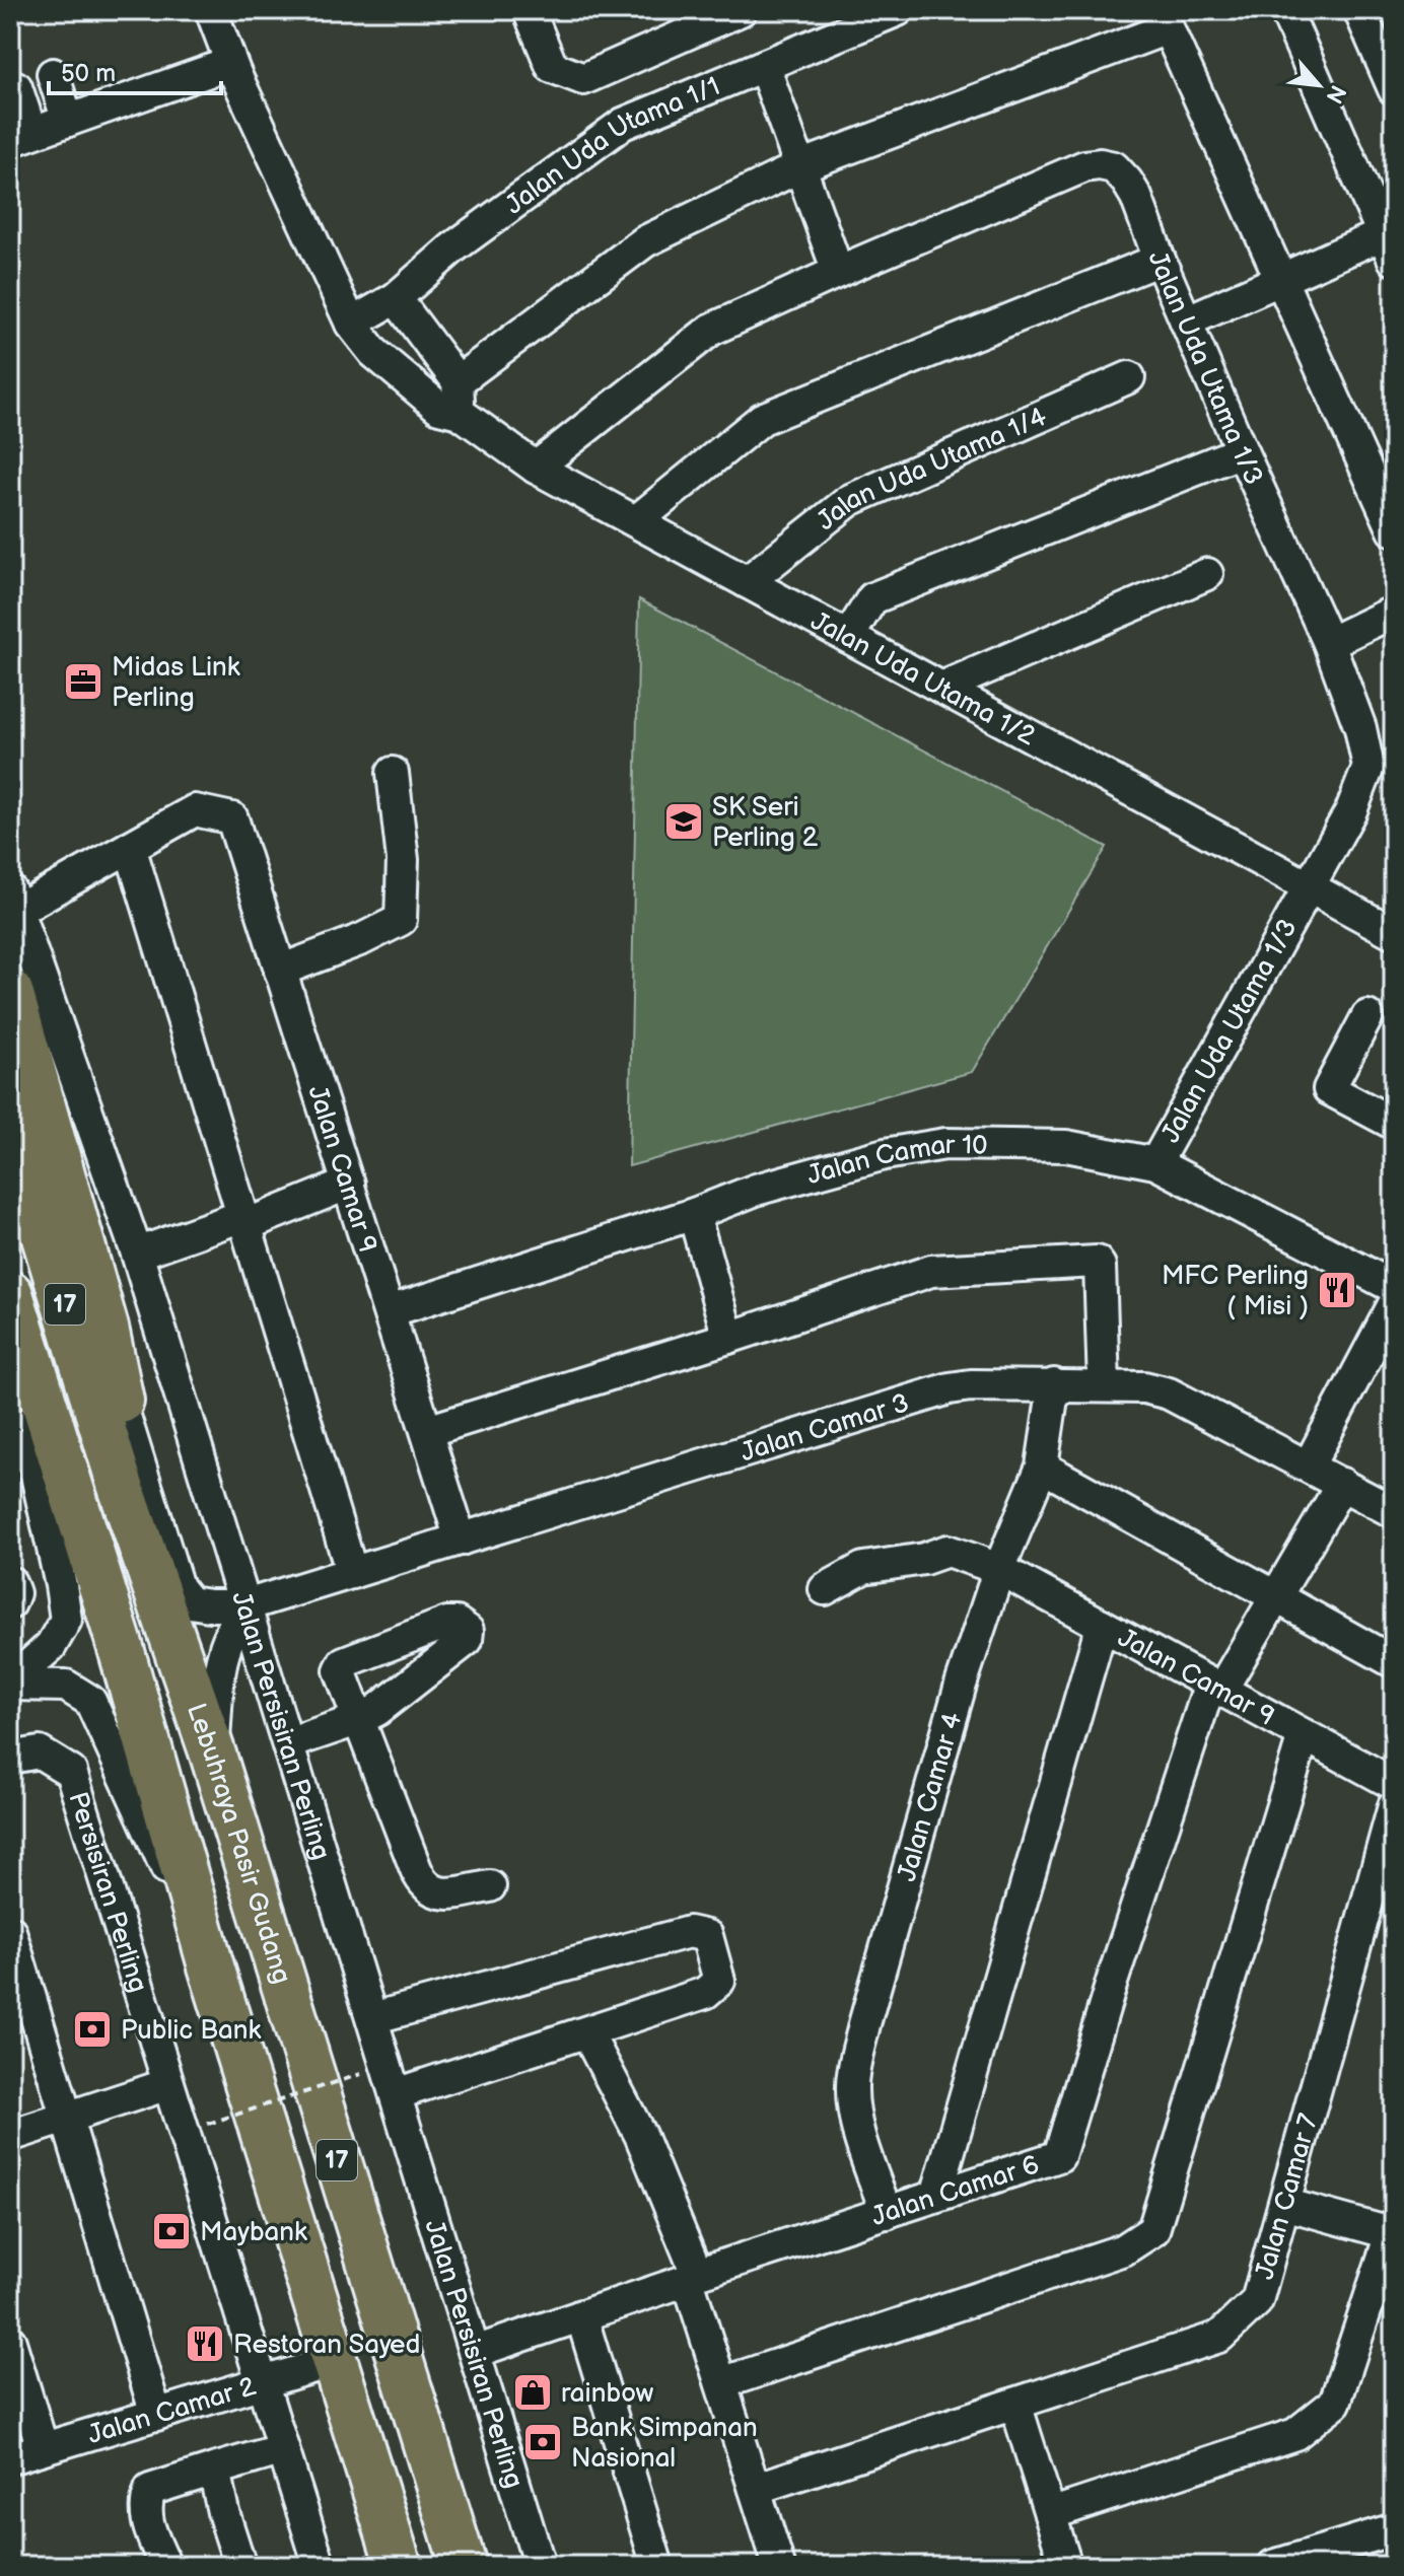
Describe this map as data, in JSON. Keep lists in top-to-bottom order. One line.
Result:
{"streets":{"highway":["17","Lebuhraya Pasir Gudang"],"street":["Jalan Uda Utama 1/1","Jalan Uda Utama 1/3","Jalan Uda Utama 1/4","Jalan Uda Utama 1/2","Jalan Camar 10","Jalan Camar 9","Jalan Camar 3","Jalan Persisiran Perling","Jalan Camar 4","Persisiran Perling","Jalan Camar 6","Jalan Camar 7","Jalan Camar 2"]},"crossings":[["Jalan Uda Utama 1/1","Jalan Uda Utama 1/2"],["Jalan Uda Utama 1/3","Jalan Uda Utama 1/2"],["Jalan Uda Utama 1/3","Jalan Camar 10"],["Jalan Uda Utama 1/4","Jalan Uda Utama 1/2"],["Jalan Camar 10","Jalan Camar 9"],["Jalan Camar 9","Jalan Camar 3"],["Jalan Camar 9","Jalan Camar 4"],["Jalan Camar 9","Jalan Camar 6"],["17","Jalan Camar 2"],["Jalan Camar 3","Jalan Persisiran Perling"],["Jalan Camar 3","Jalan Camar 4"],["Jalan Persisiran Perling","Jalan Camar 6"],["Jalan Camar 4","Jalan Camar 6"],["Persisiran Perling","Jalan Camar 2"]],"places":{"office":["Midas Link Perling"],"school or university":["SK Seri Perling 2"],"restaurant":["MFC Perling ( Misi )","Restoran Sayed"],"bank":["Public Bank","Maybank","Bank Simpanan Nasional"],"shop":["rainbow"]},"scale_bar":"50 m","north":"bottom right"}
